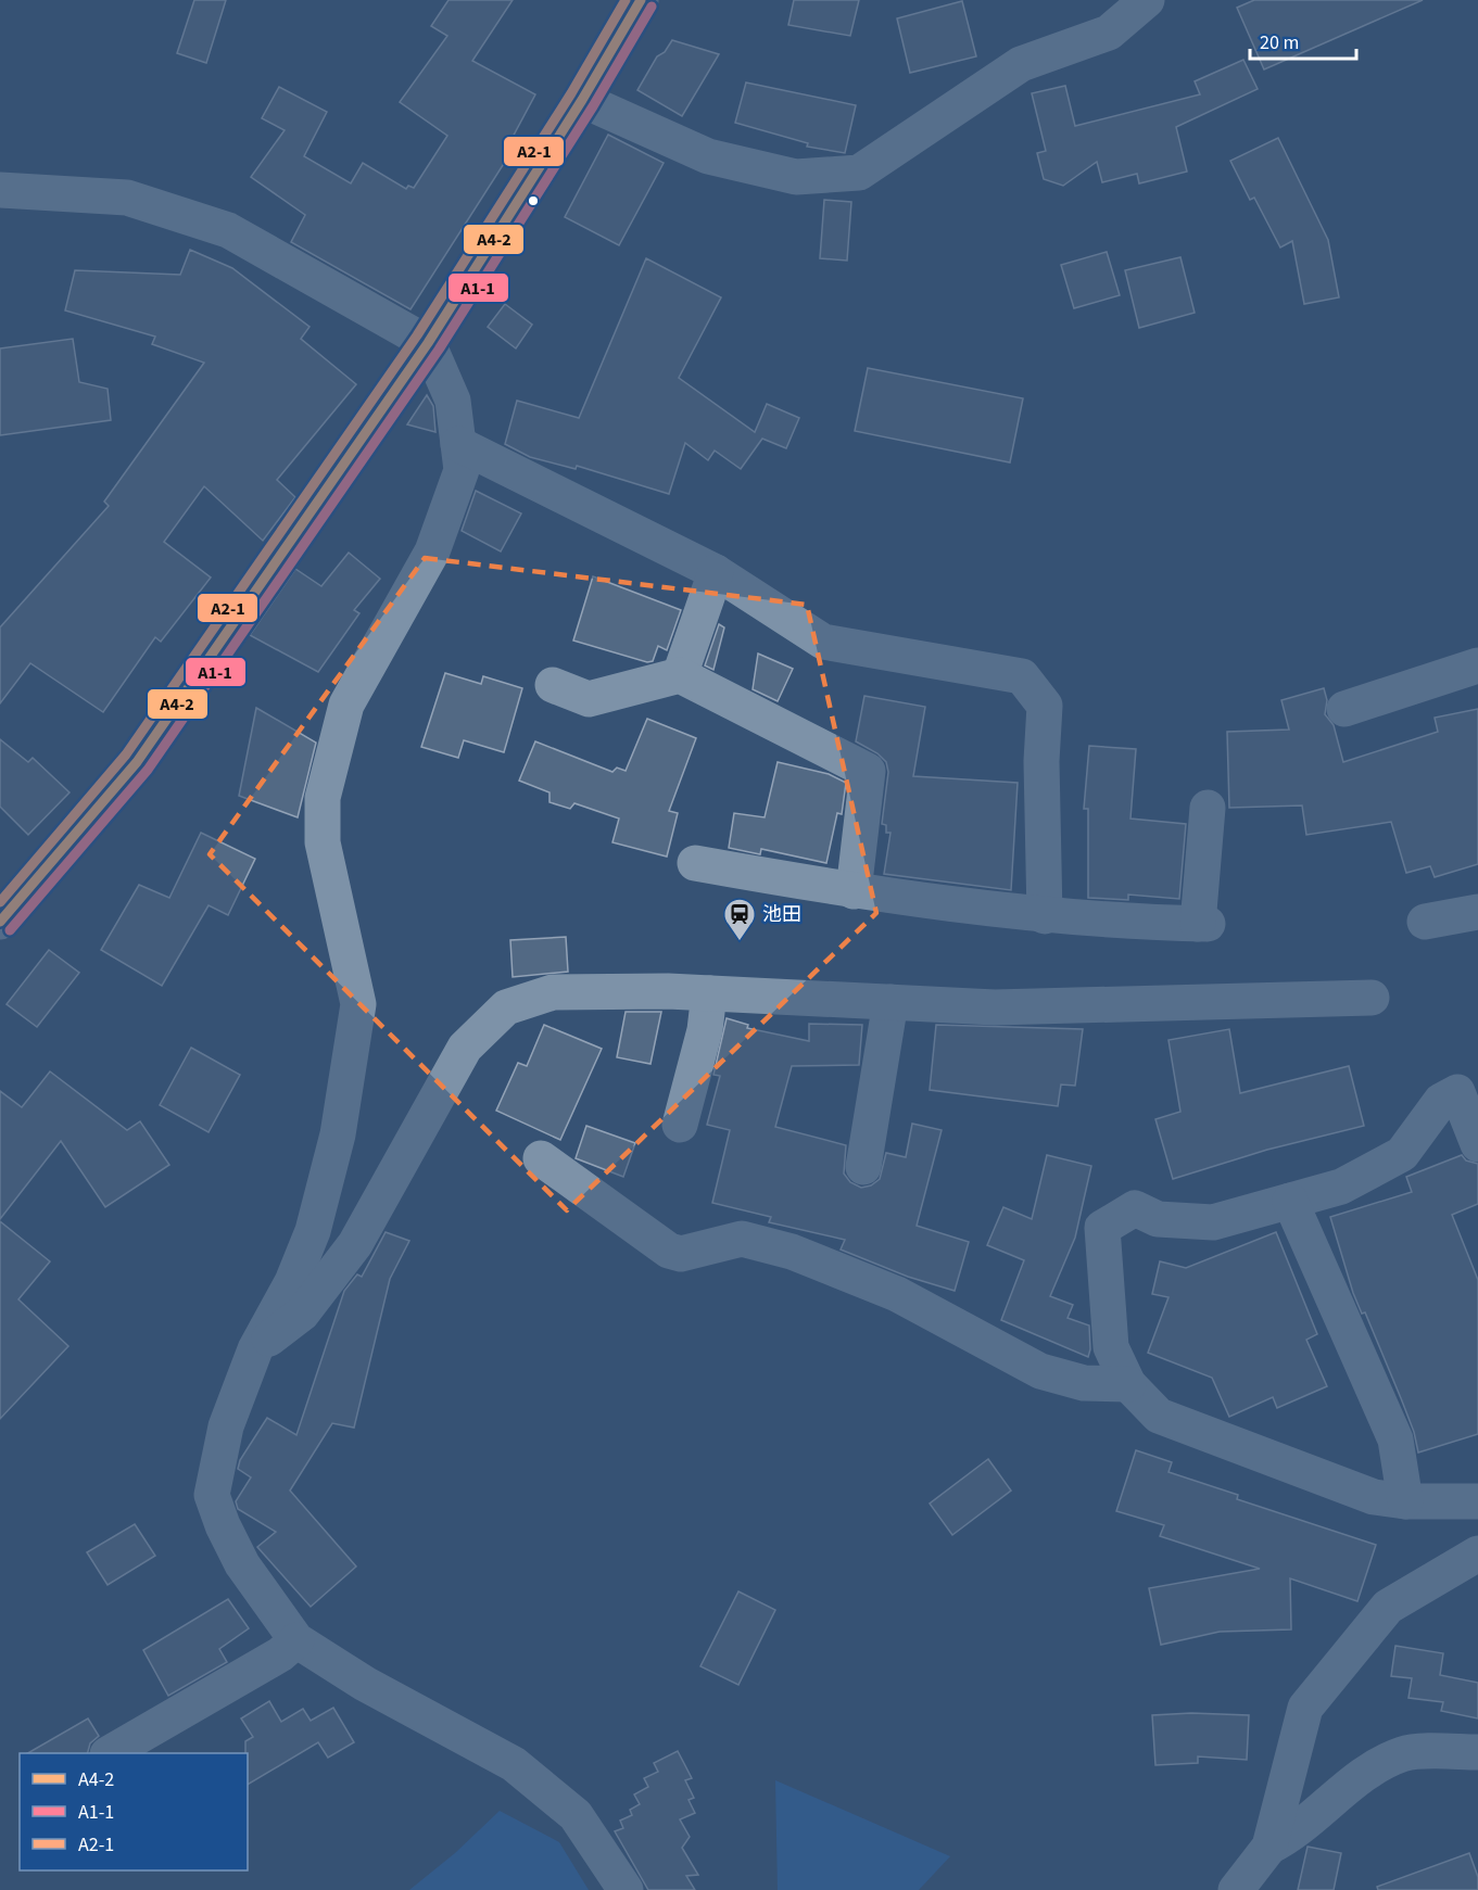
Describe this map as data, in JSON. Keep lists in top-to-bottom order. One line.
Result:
{"places":{"station":["池田"]},"lines":["transit line A4-2","transit line A2-1","transit line A1-1"],"legend":["A4-2","A1-1","A2-1"],"scale_bar":"20 m"}
